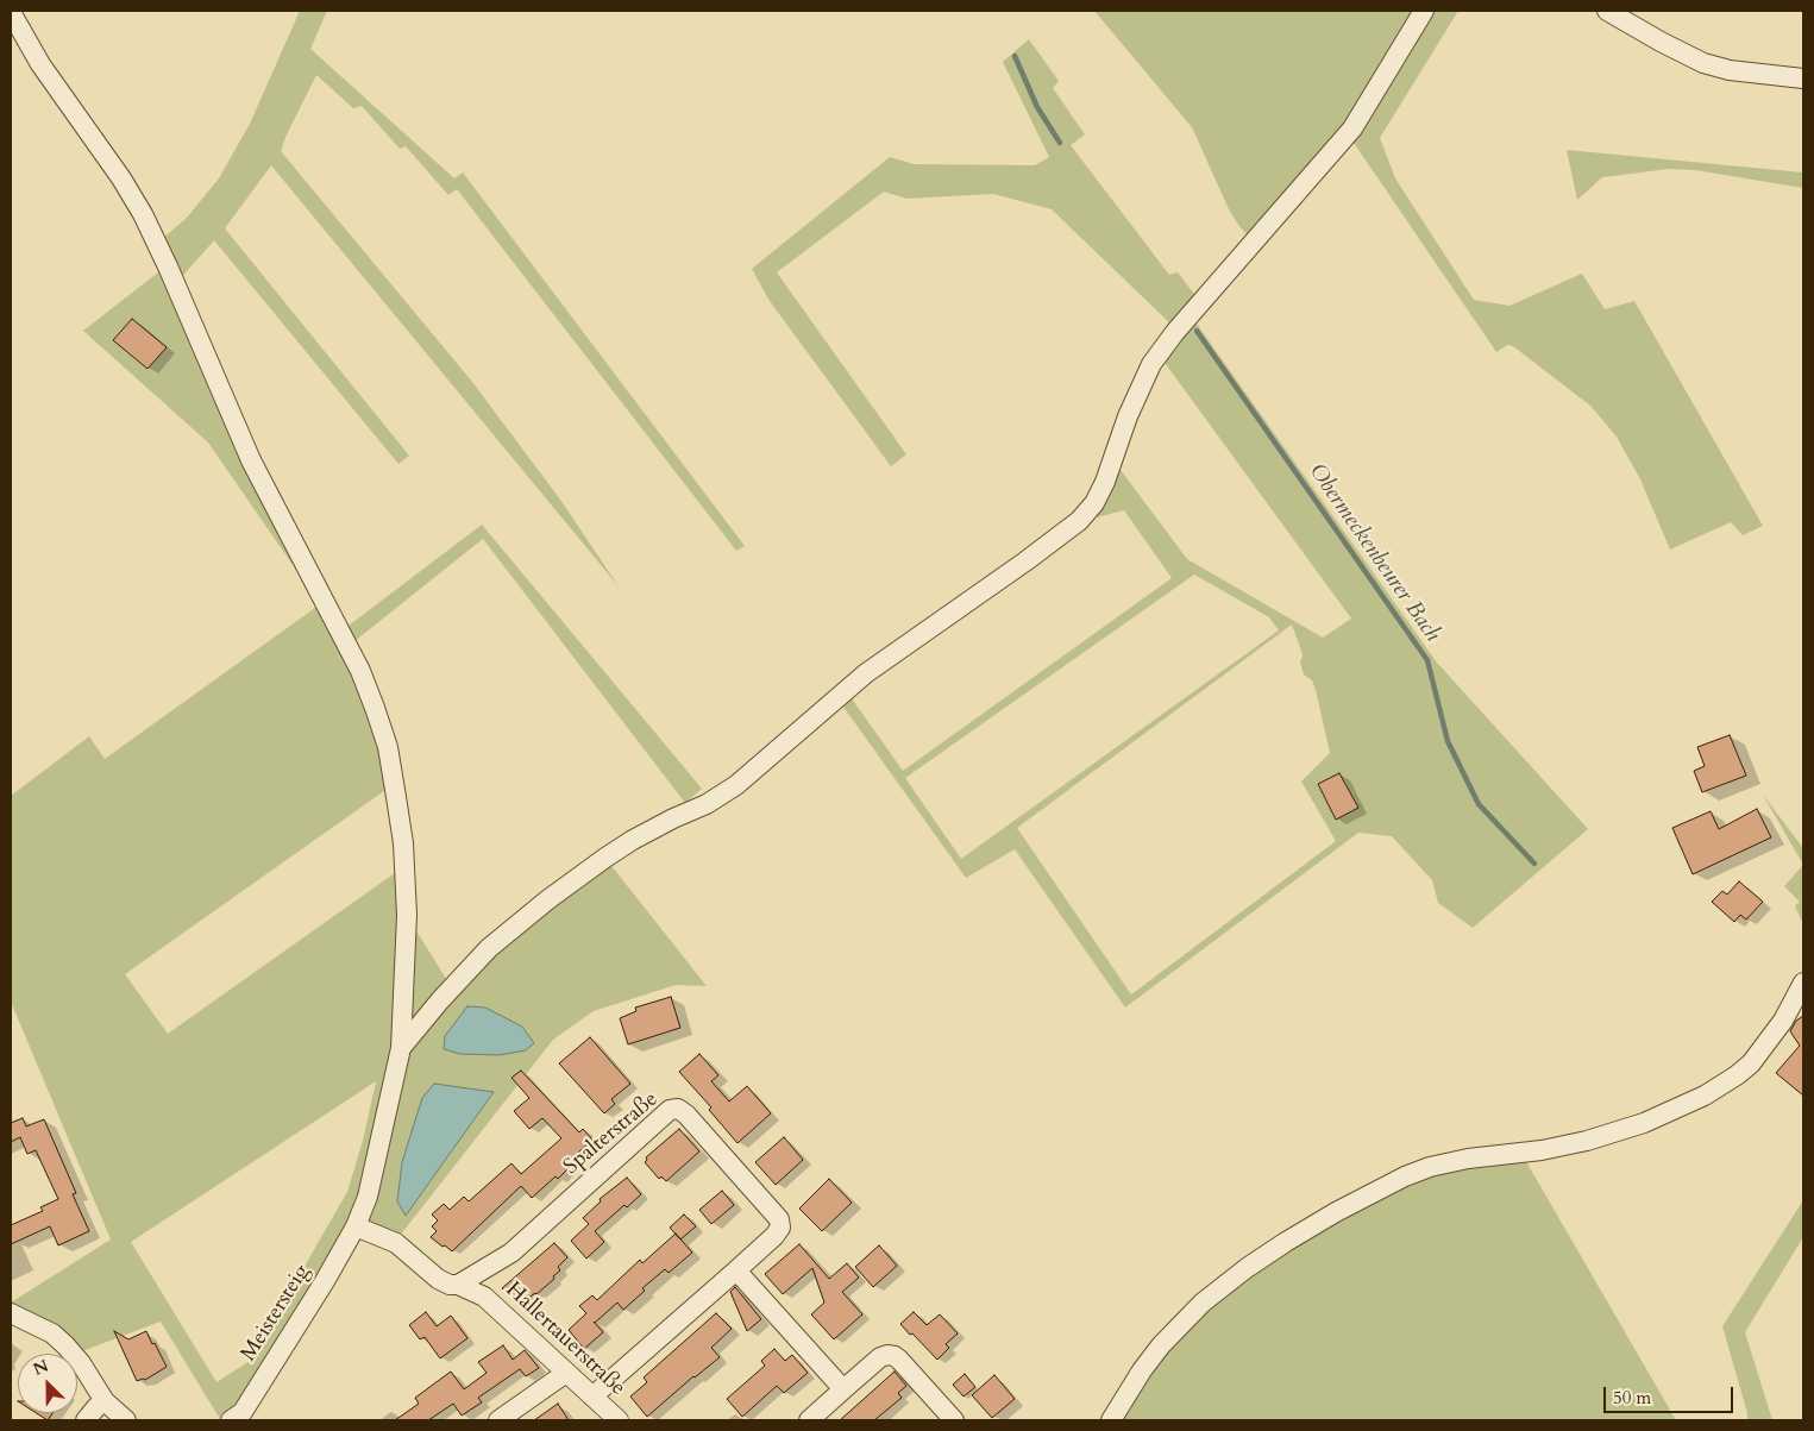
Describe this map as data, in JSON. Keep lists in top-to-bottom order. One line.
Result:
{"streets":{"street":["Spalterstraße","Meistersteig","Hallertauerstraße"]},"crossings":[["Spalterstraße","Hallertauerstraße"],["Meistersteig","Hallertauerstraße"]],"water":["Obermeckenbeurer Bach"],"scale_bar":"50 m","north":"top left"}
